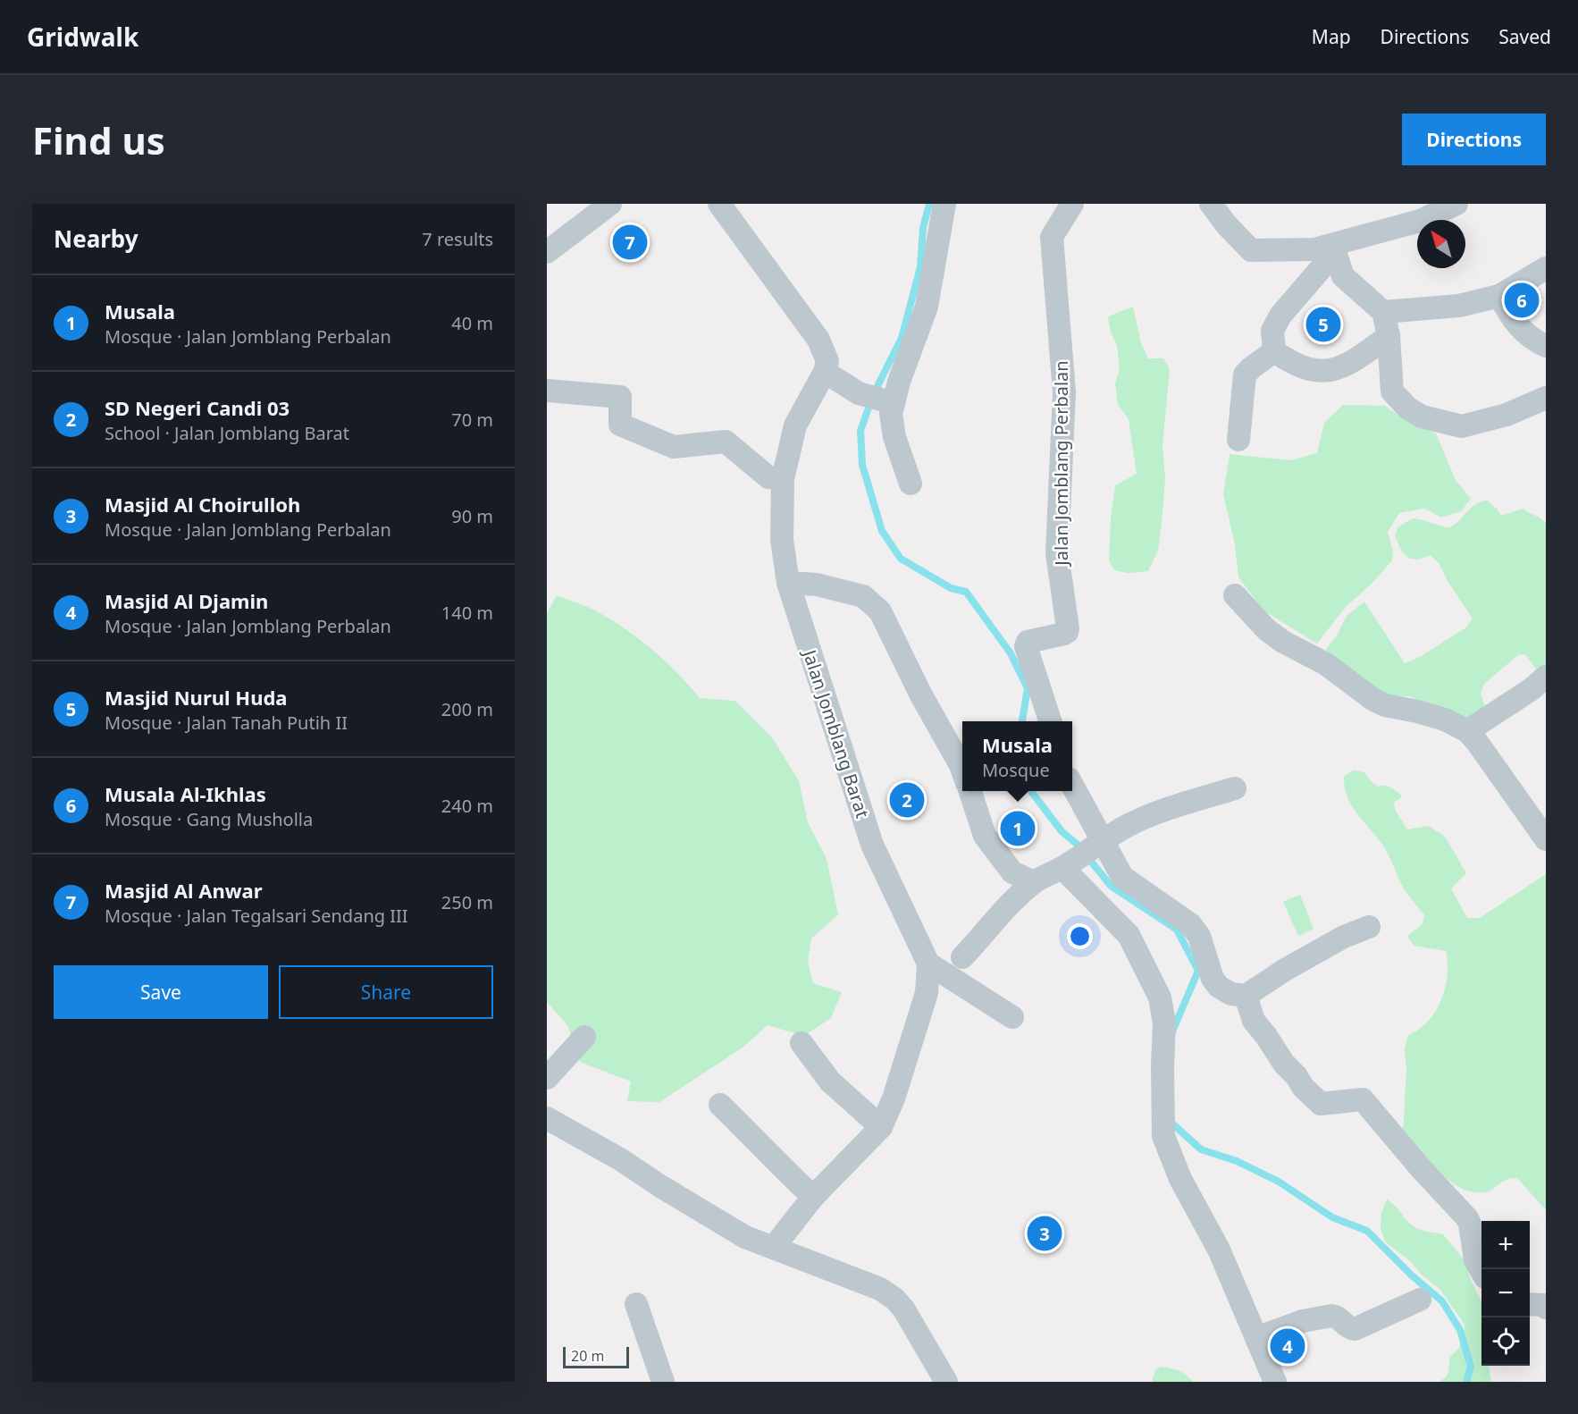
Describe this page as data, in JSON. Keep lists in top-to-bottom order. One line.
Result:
{"streets":{"street":["Jalan Jomblang Perbalan","Jalan Jomblang Barat"]},"scale_bar":"20 m","north":"top left","page":{"header":"Gridwalk","nav":["Map","Directions","Saved"],"buttons":["Directions",["Save","Share"]],"title":"Find us","heading":["Nearby","7 results"],"pins":["7","6","5","2","1","3","4"],"list":[{"mark":"1","name":"Musala","note":"Mosque · Jalan Jomblang Perbalan","value":"40 m"},{"mark":"2","name":"SD Negeri Candi 03","note":"School · Jalan Jomblang Barat","value":"70 m"},{"mark":"3","name":"Masjid Al Choirulloh","note":"Mosque · Jalan Jomblang Perbalan","value":"90 m"},{"mark":"4","name":"Masjid Al Djamin","note":"Mosque · Jalan Jomblang Perbalan","value":"140 m"},{"mark":"5","name":"Masjid Nurul Huda","note":"Mosque · Jalan Tanah Putih II","value":"200 m"},{"mark":"6","name":"Musala Al-Ikhlas","note":"Mosque · Gang Musholla","value":"240 m"},{"mark":"7","name":"Masjid Al Anwar","note":"Mosque · Jalan Tegalsari Sendang III","value":"250 m"}],"popup":["Musala","Mosque"],"map_buttons":["+","−"],"scale":"20 m"}}
